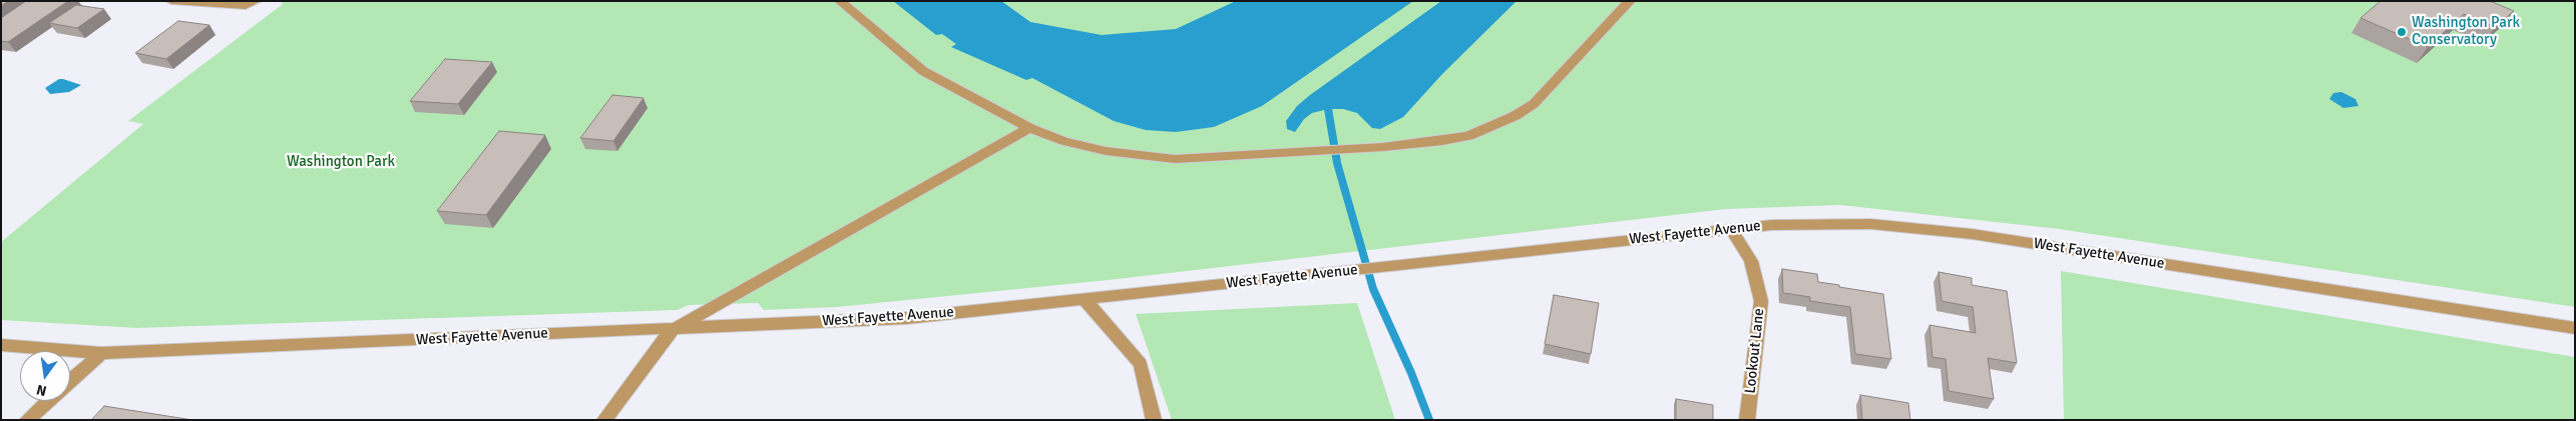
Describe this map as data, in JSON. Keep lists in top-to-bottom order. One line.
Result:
{"streets":{"street":["West Fayette Avenue","Lookout Lane"]},"crossings":[["West Fayette Avenue","Lookout Lane"]],"parks":["Washington Park"],"places":["Washington Park Conservatory"],"north":"bottom"}
